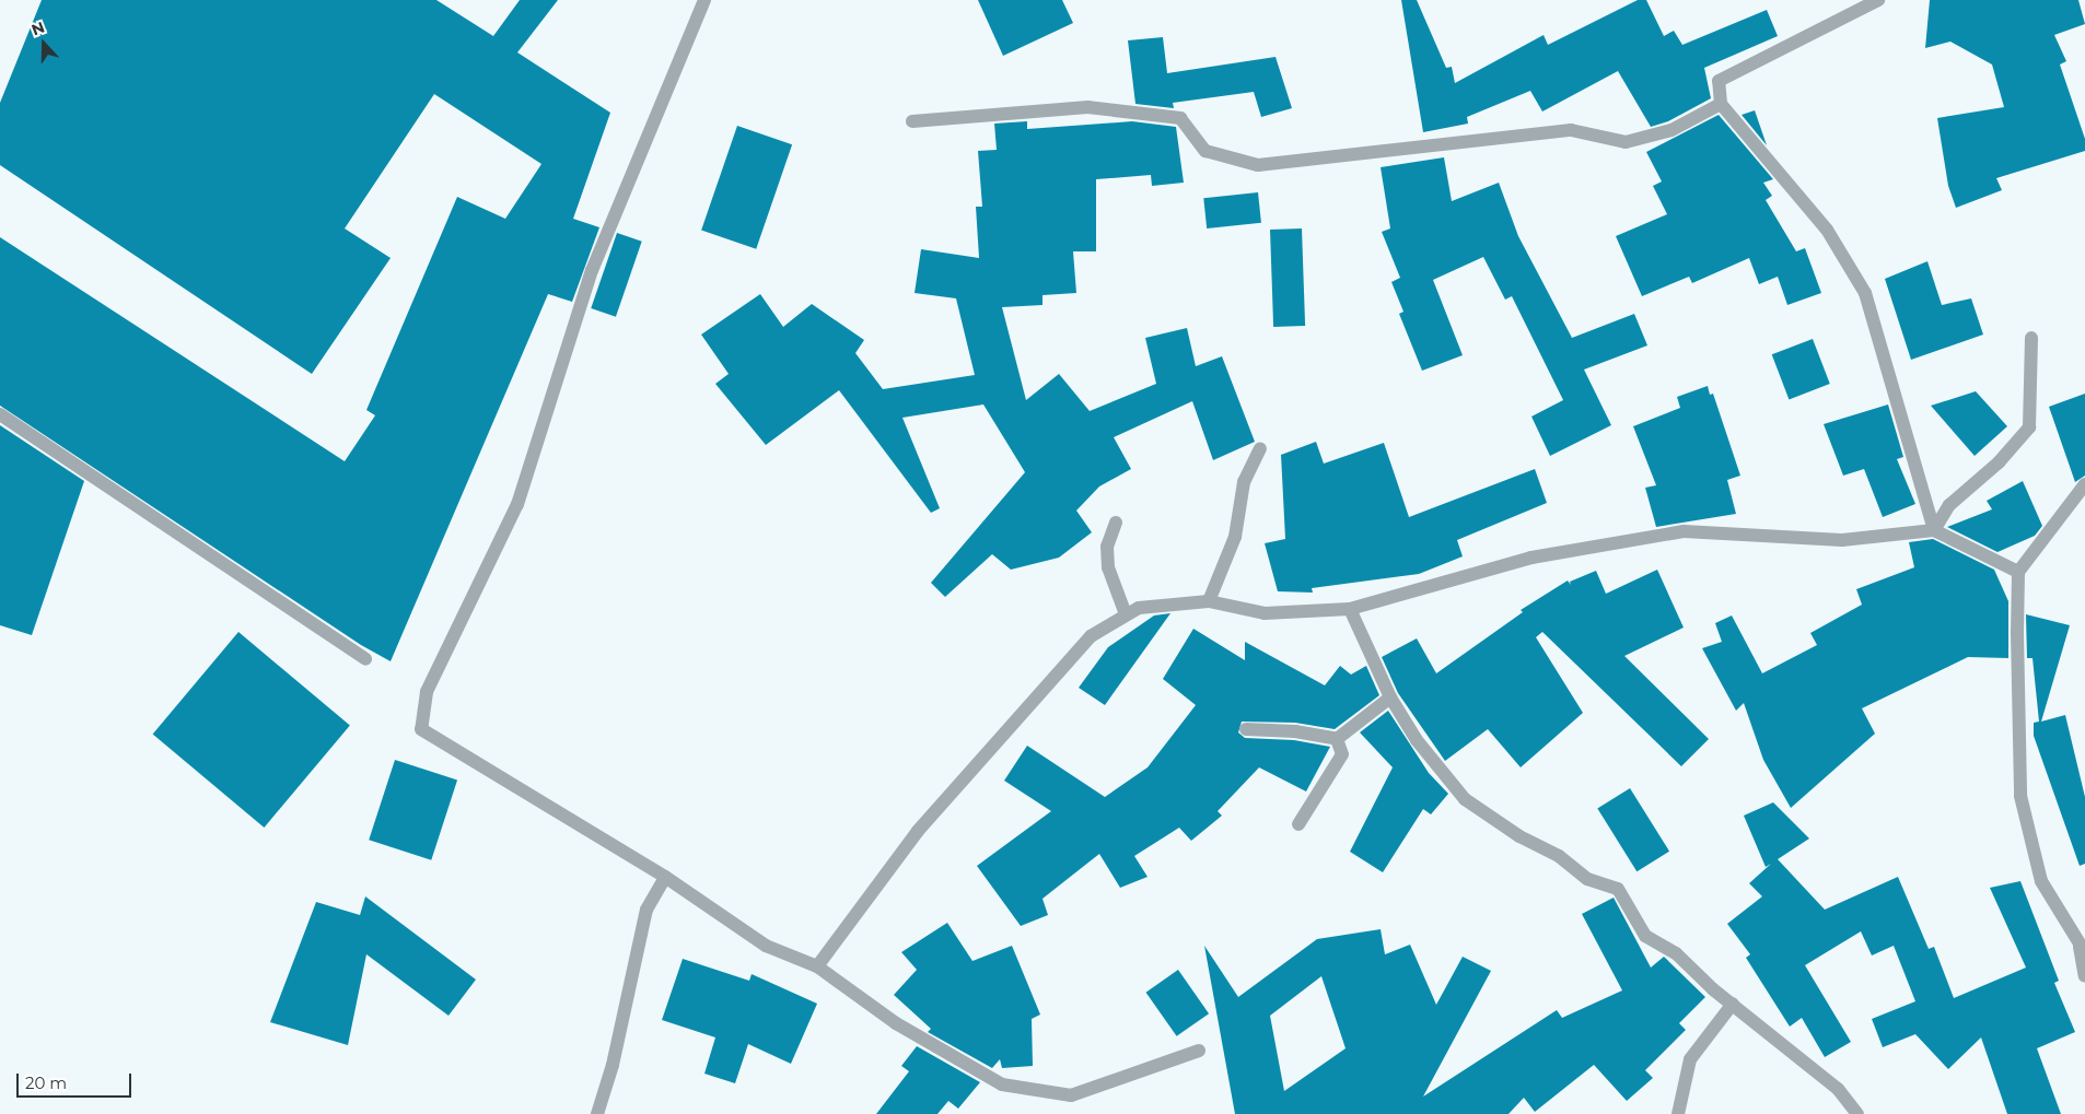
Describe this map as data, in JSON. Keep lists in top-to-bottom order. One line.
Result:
{"scale_bar":"20 m","north":"top"}
